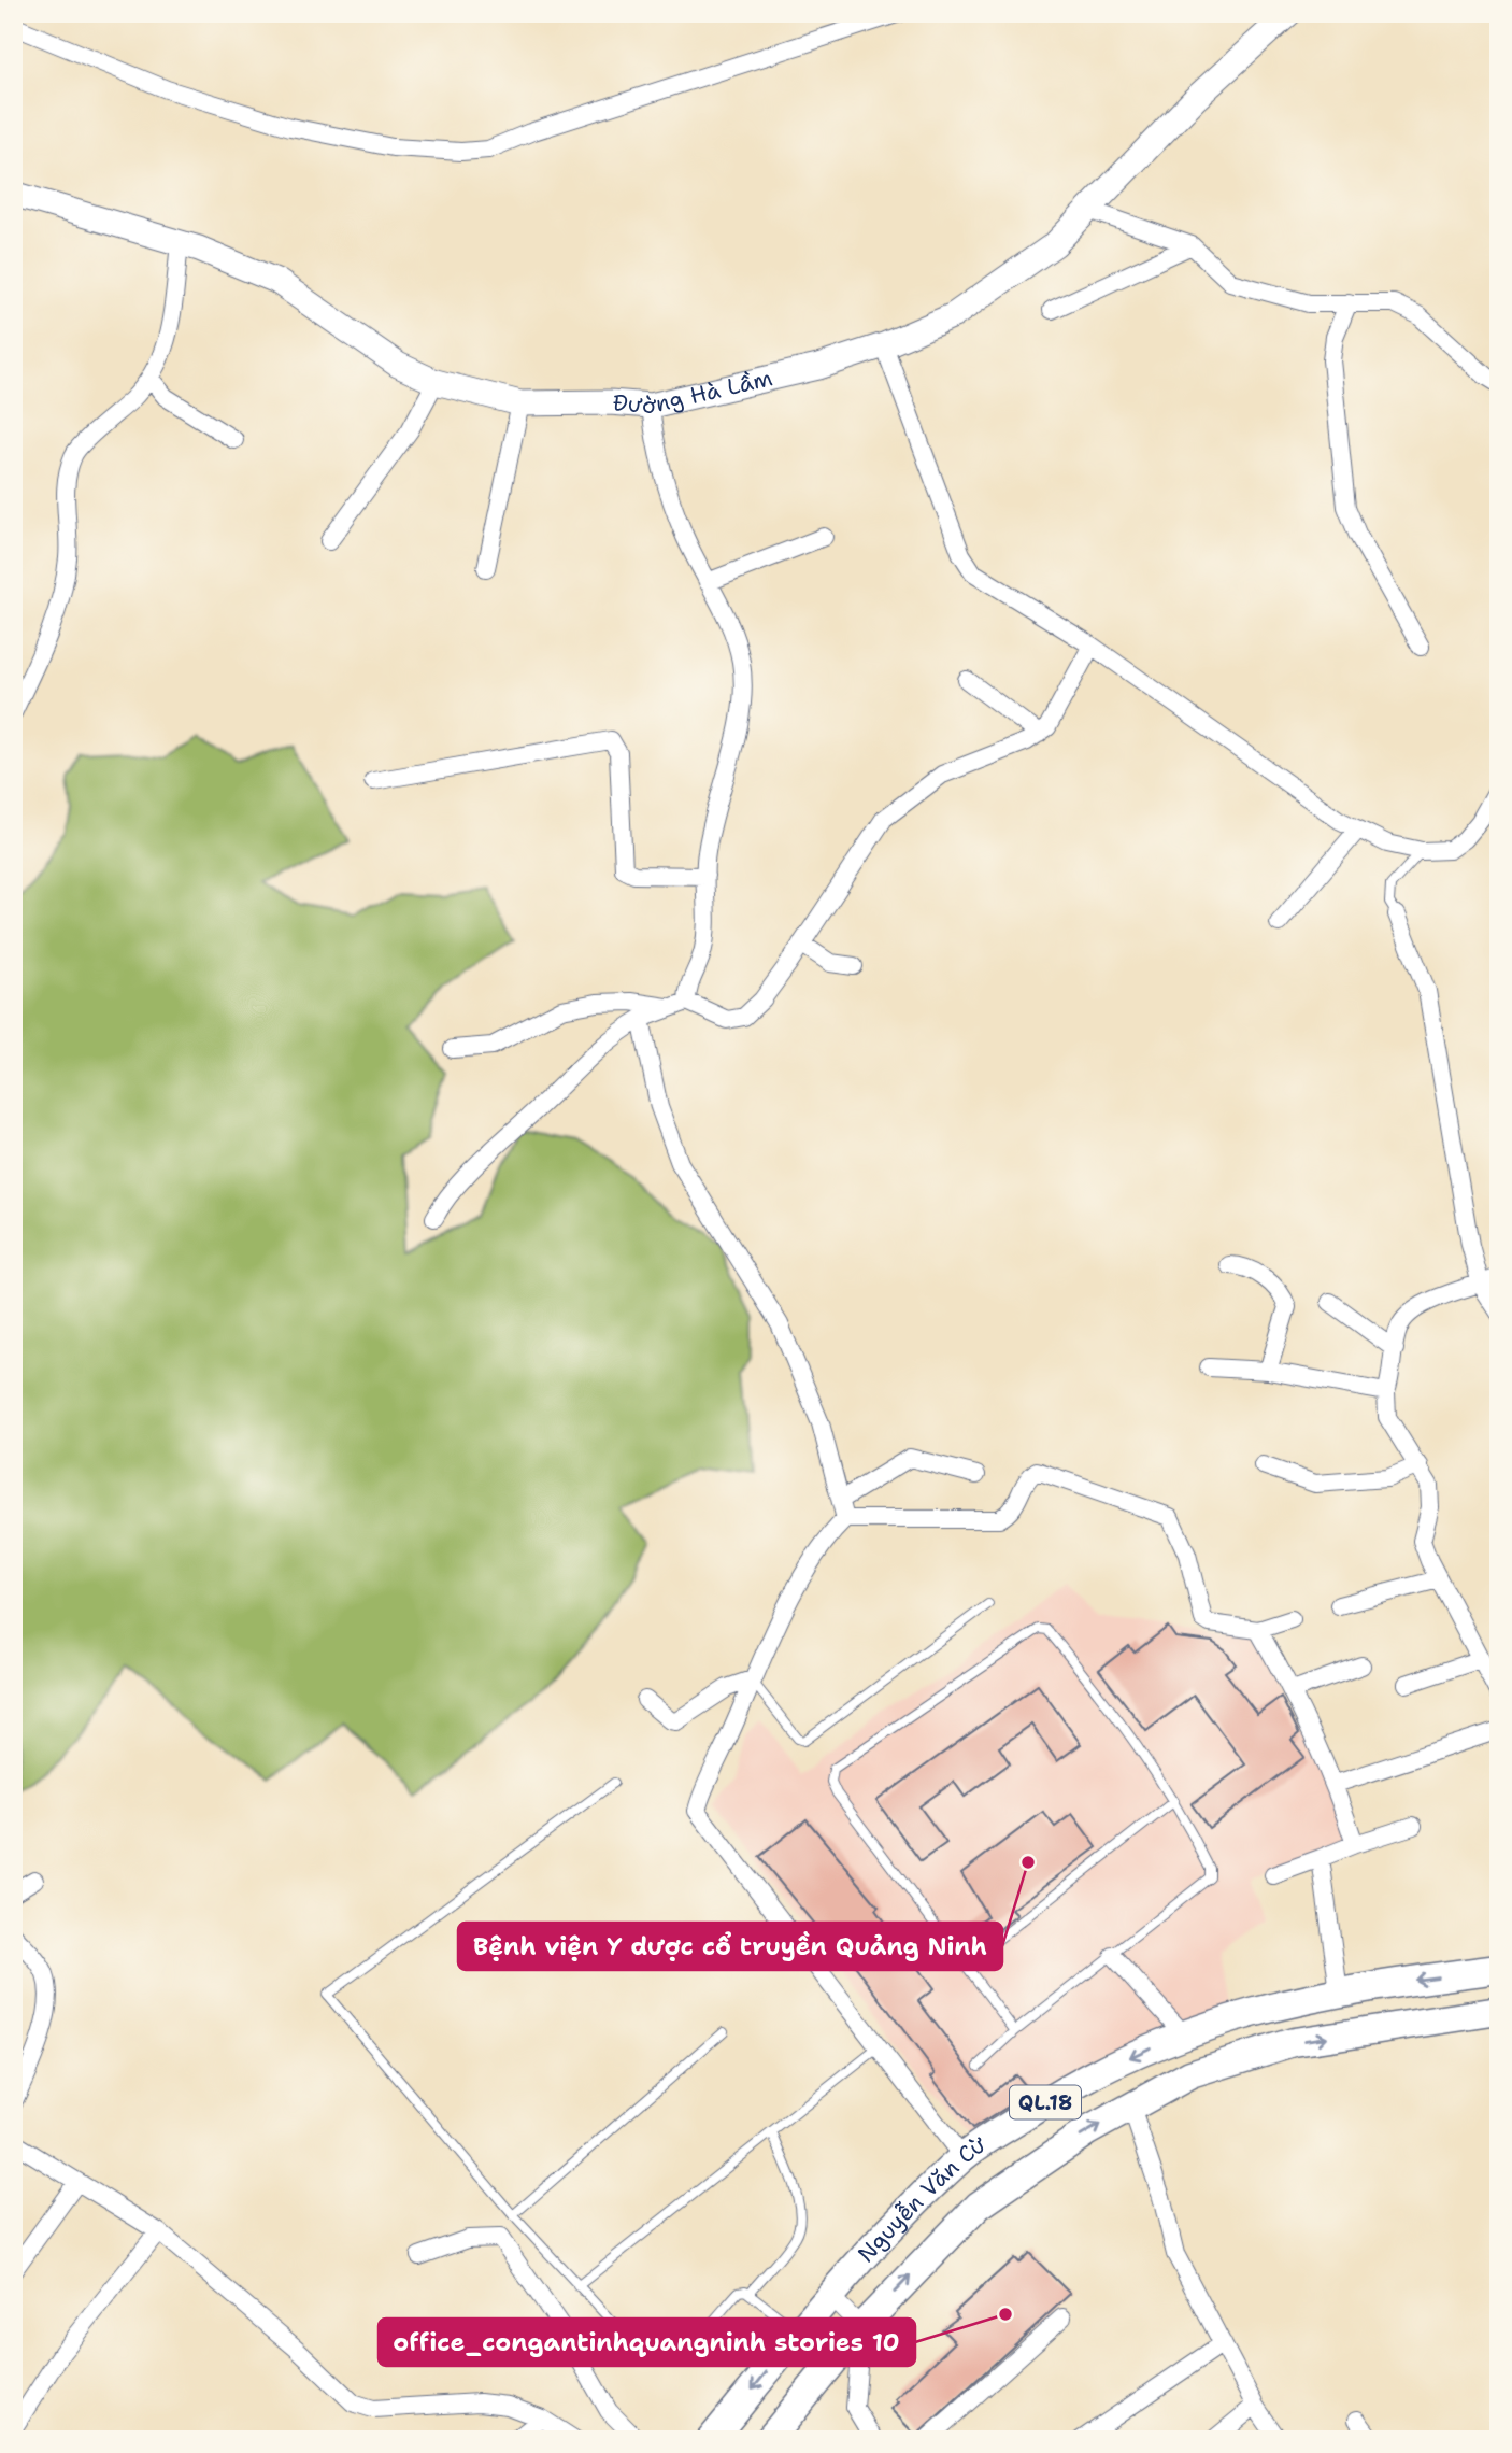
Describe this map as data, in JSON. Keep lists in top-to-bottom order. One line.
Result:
{"streets":{"main road":["Đường Hà Lầm","QL.18","Nguyễn Văn Cừ"]},"places":["Bệnh viện Y dược cổ truyền Quảng Ninh","office_congantinhquangninh stories 10"]}
